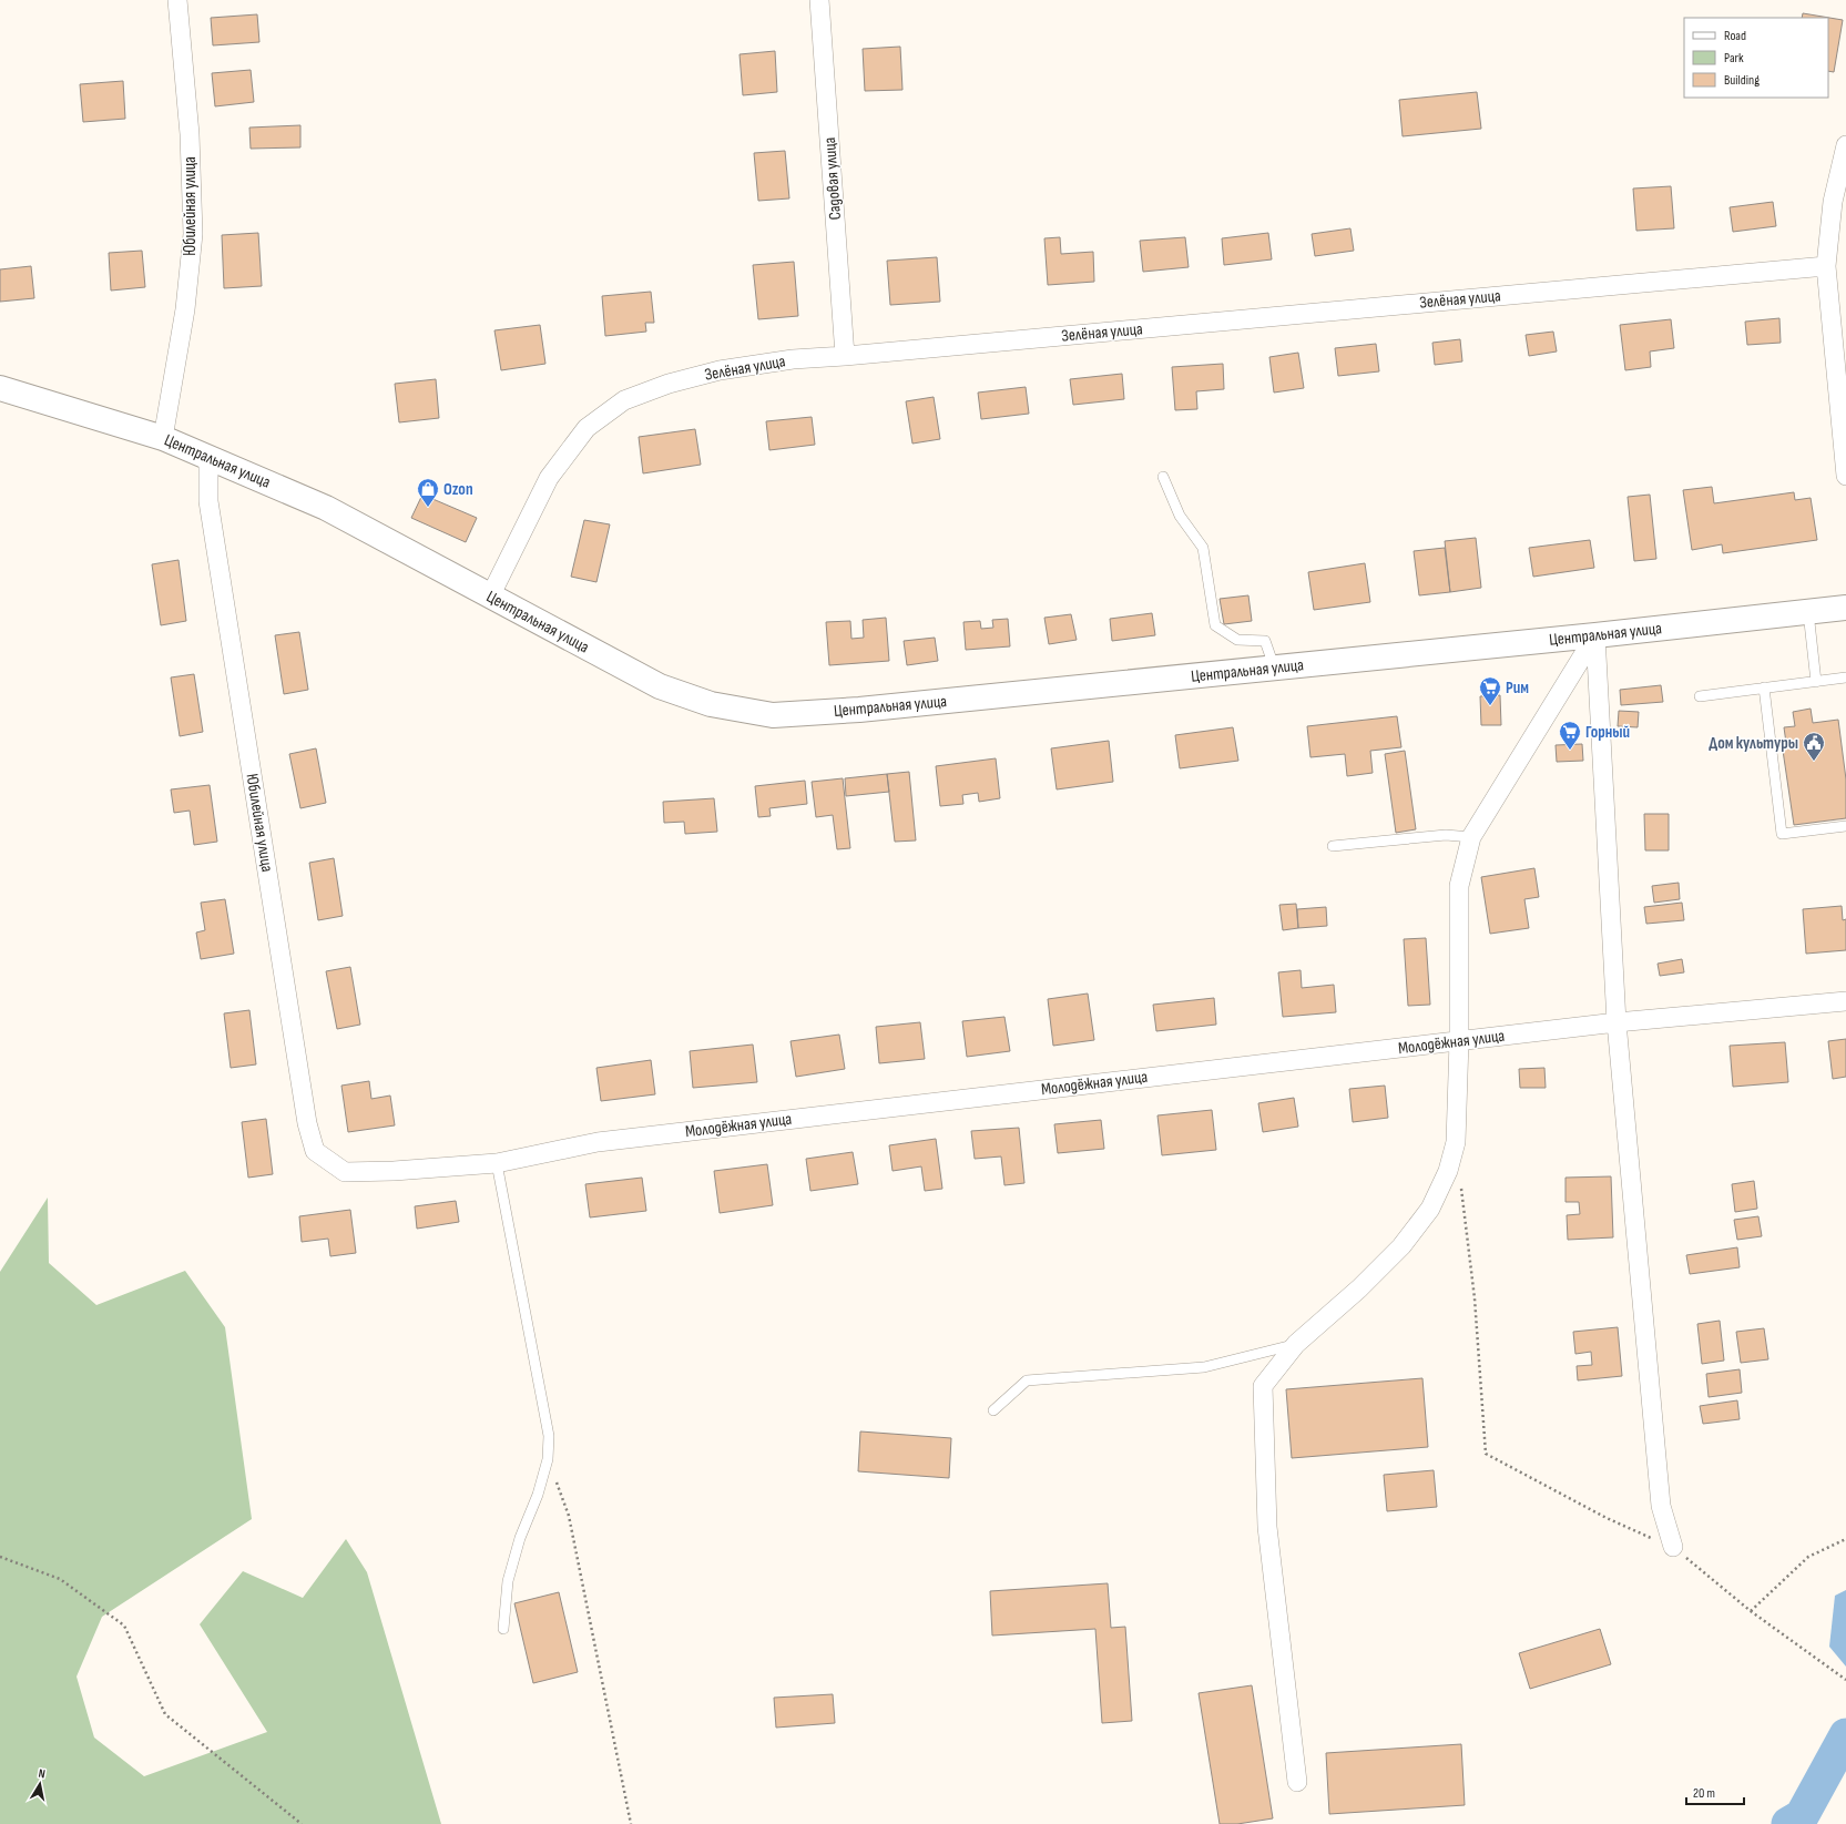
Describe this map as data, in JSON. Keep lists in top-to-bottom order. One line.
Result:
{"streets":{"street":["Садовая улица","Юбилейная улица","Зелёная улица","Центральная улица","Молодёжная улица"]},"crossings":[["Садовая улица","Зелёная улица"],["Юбилейная улица","Центральная улица"],["Юбилейная улица","Молодёжная улица"],["Зелёная улица","Центральная улица"]],"places":{"shop":["Ozon"],"supermarket":["Рим","Горный"],"public building":["Дом культуры"]},"legend":["Road","Park","Building"],"scale_bar":"20 m","north":"top"}
